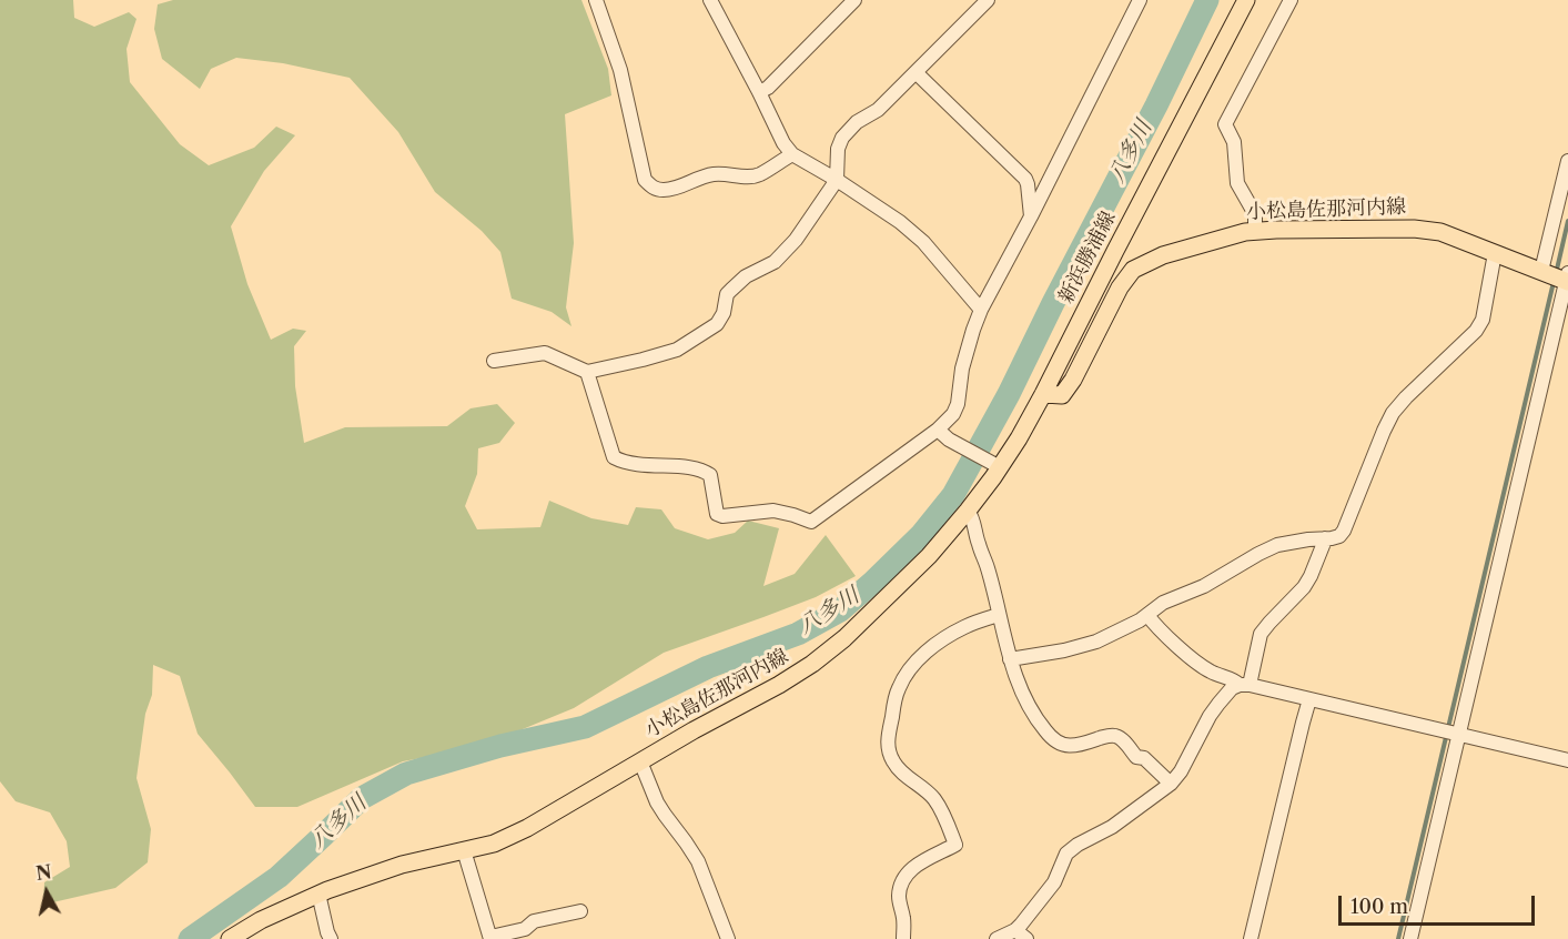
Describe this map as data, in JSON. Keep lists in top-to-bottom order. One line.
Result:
{"streets":{"main road":["小松島佐那河内線","新浜勝浦線"]},"crossings":[["小松島佐那河内線","新浜勝浦線"]],"water":["八多川"],"scale_bar":"100 m","north":"top"}
